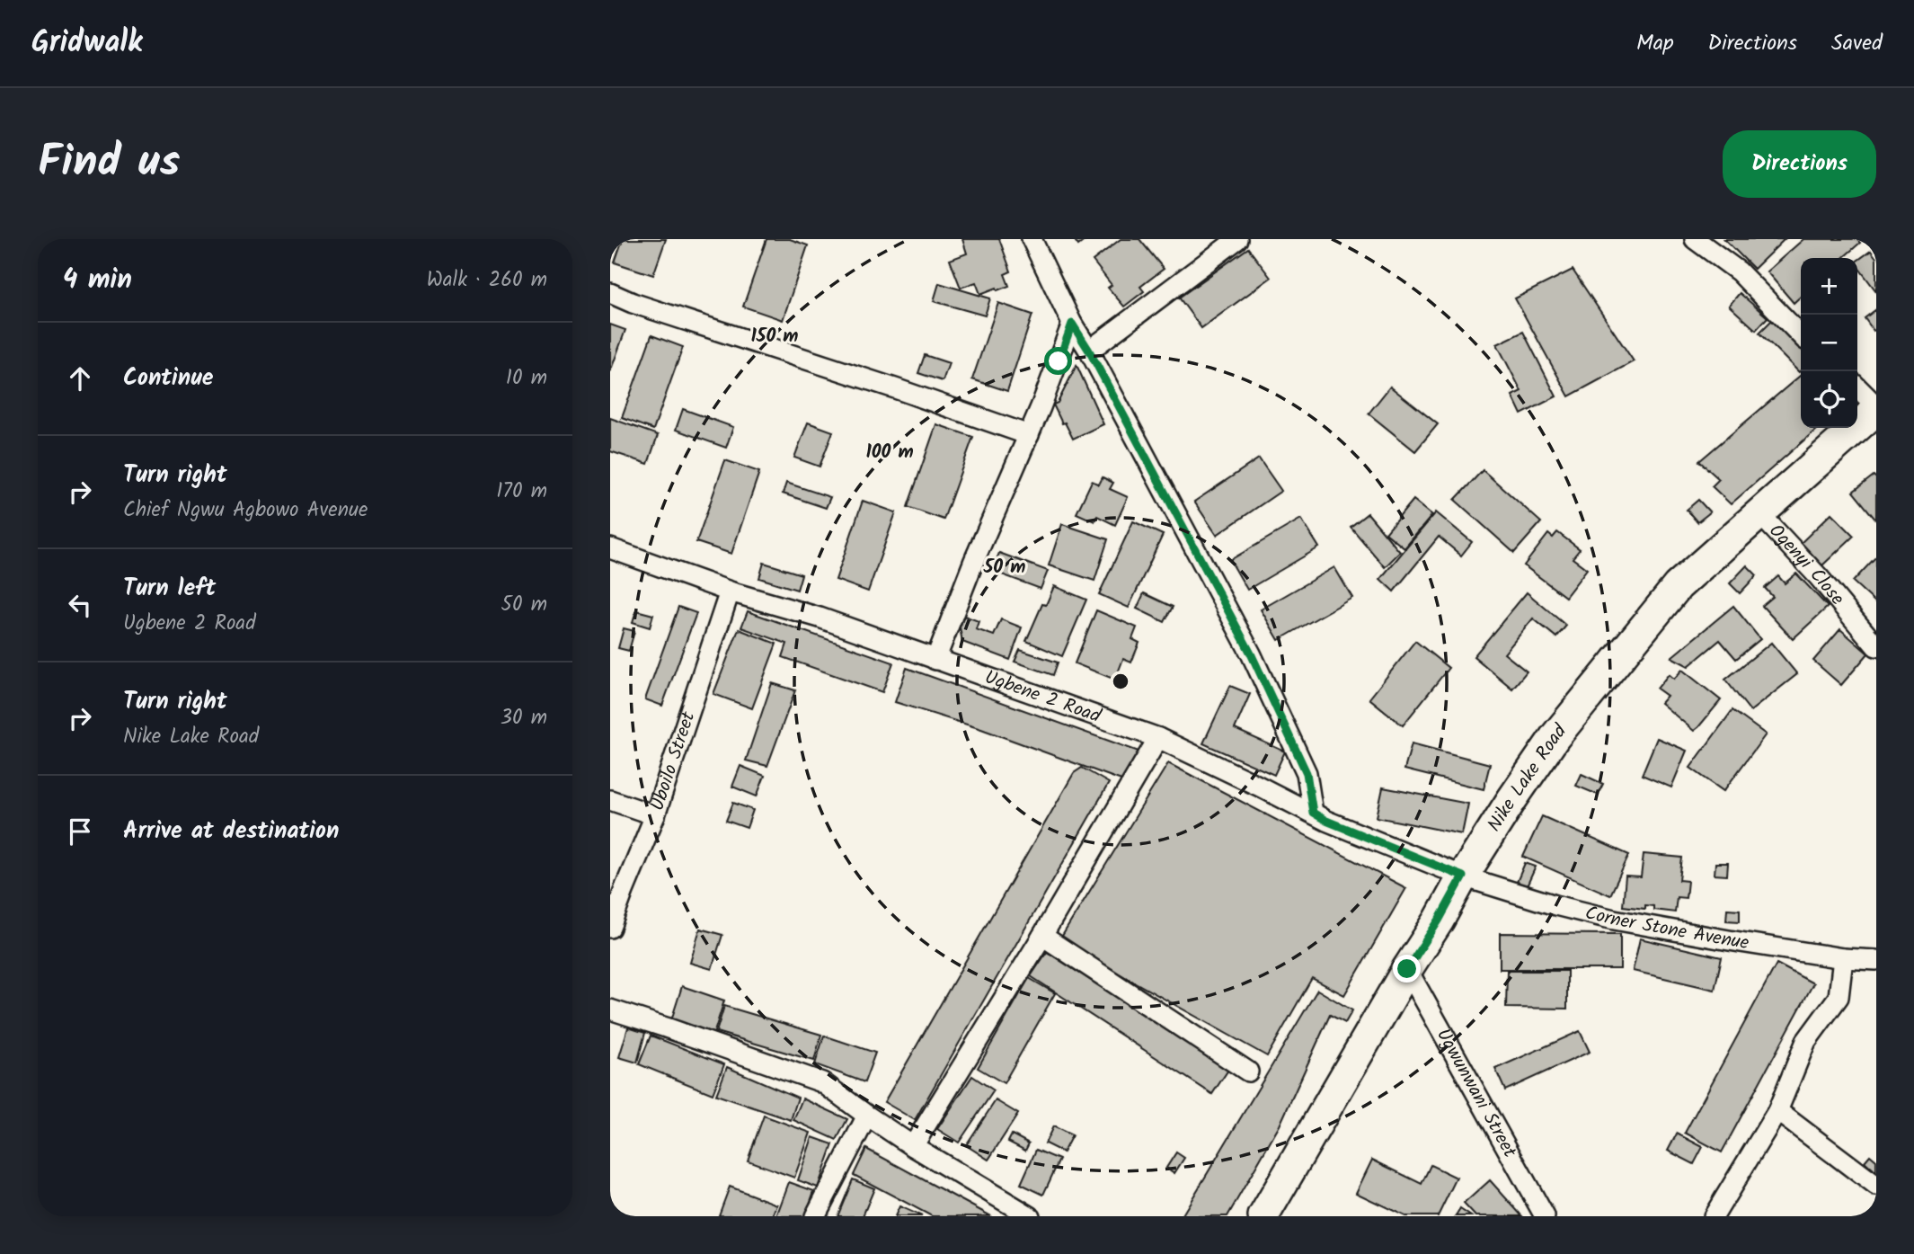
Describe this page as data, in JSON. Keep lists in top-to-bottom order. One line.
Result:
{"streets":{"main road":["Nike Lake Road"],"street":["Ogenyi Close","Ugbene 2 Road","Uboilo Street","Corner Stone Avenue","Ugwunwani Street"]},"crossings":[["Ogenyi Close","Nike Lake Road"],["Ugbene 2 Road","Uboilo Street"],["Ugbene 2 Road","Nike Lake Road"],["Ugbene 2 Road","Corner Stone Avenue"],["Nike Lake Road","Corner Stone Avenue"],["Nike Lake Road","Ugwunwani Street"]],"page":{"header":"Gridwalk","nav":["Map","Directions","Saved"],"title":"Find us","buttons":"Directions","heading":["4 min","Walk · 260 m"],"map_buttons":["+","−"],"list":[["Continue","10 m"],["Turn right","Chief Ngwu Agbowo Avenue","170 m"],["Turn left","Ugbene 2 Road","50 m"],["Turn right","Nike Lake Road","30 m"],"Arrive at destination"]},"rings":["150 m","100 m","50 m"]}
